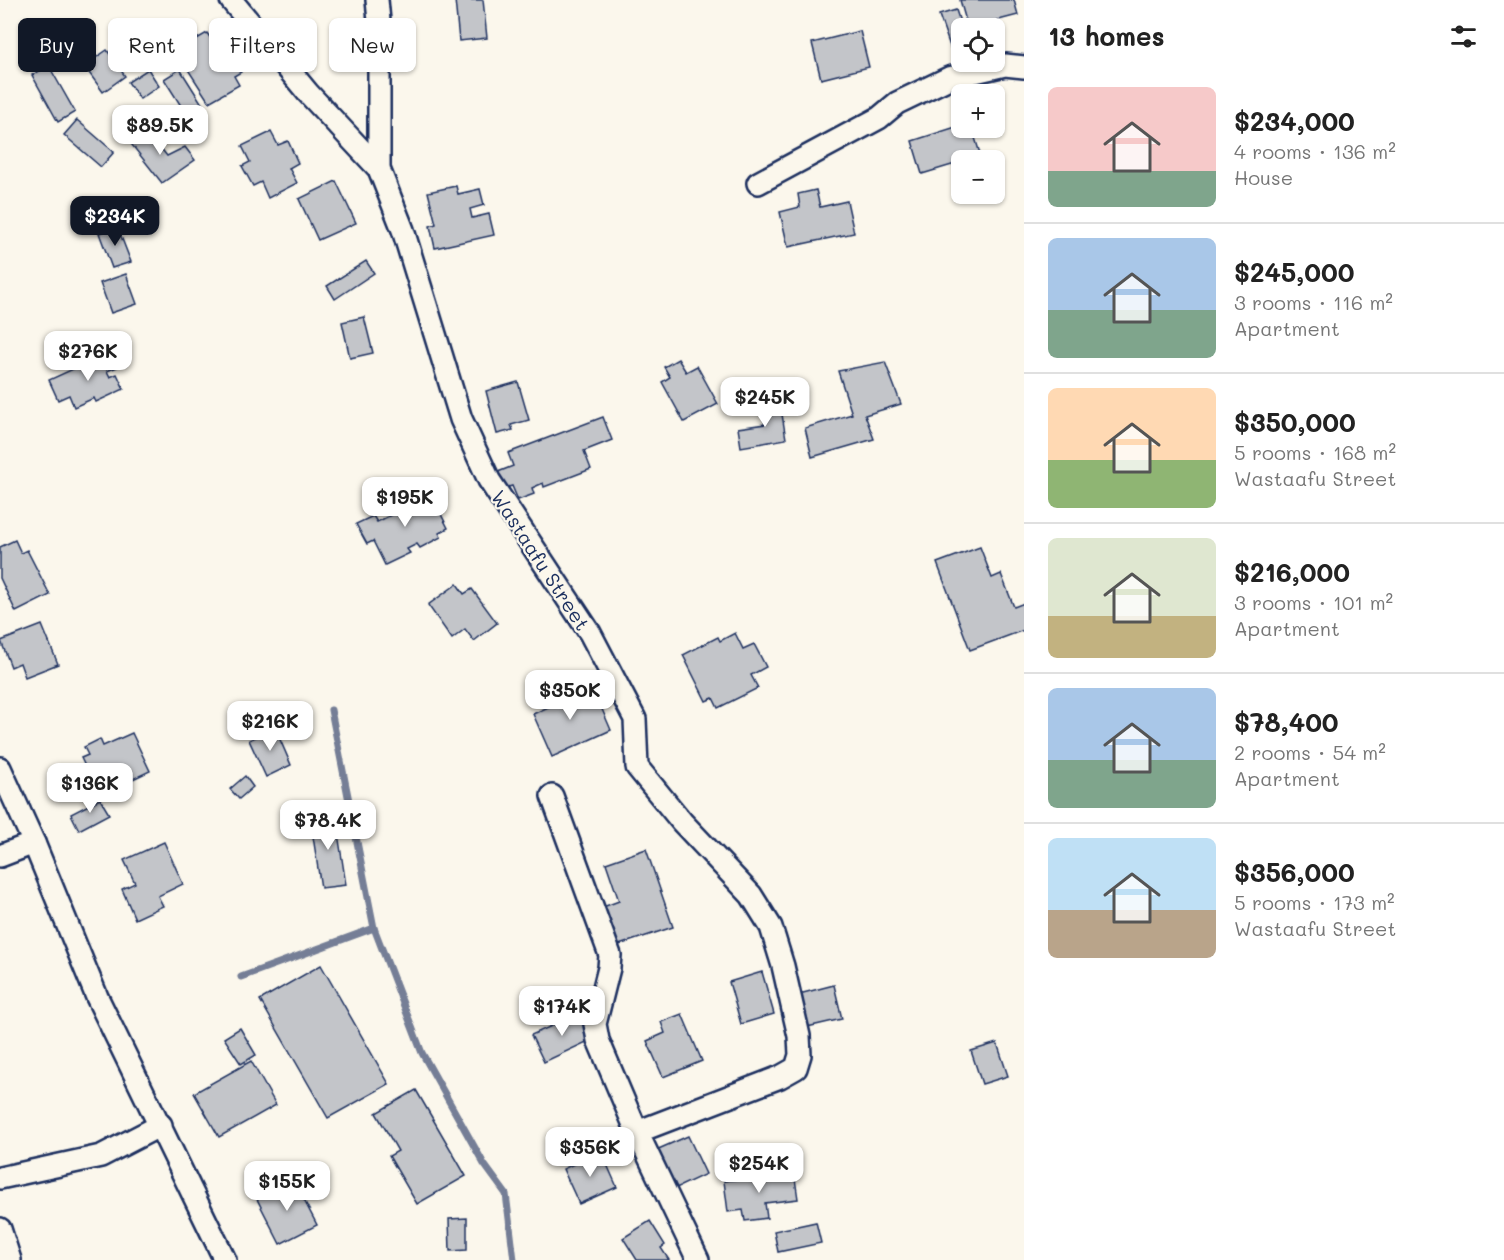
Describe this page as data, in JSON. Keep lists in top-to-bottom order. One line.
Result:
{"streets":{"street":["Wastaafu Street"]},"page":{"heading":"13 homes","map_buttons":["+","−"],"chip":["Buy","Rent","Filters","New"],"list":[{"name":"$234,000","note":"4 rooms · 136 m² · House"},{"name":"$245,000","note":"3 rooms · 116 m² · Apartment"},{"name":"$350,000","note":"5 rooms · 168 m² · Wastaafu Street"},{"name":"$216,000","note":"3 rooms · 101 m² · Apartment"},{"name":"$78,400","note":"2 rooms · 54 m² · Apartment"},{"name":"$356,000","note":"5 rooms · 173 m² · Wastaafu Street"}],"price":["$89.5K","$234K","$276K","$245K","$195K","$350K","$216K","$136K","$78.4K","$174K","$356K","$254K","$155K"]}}
